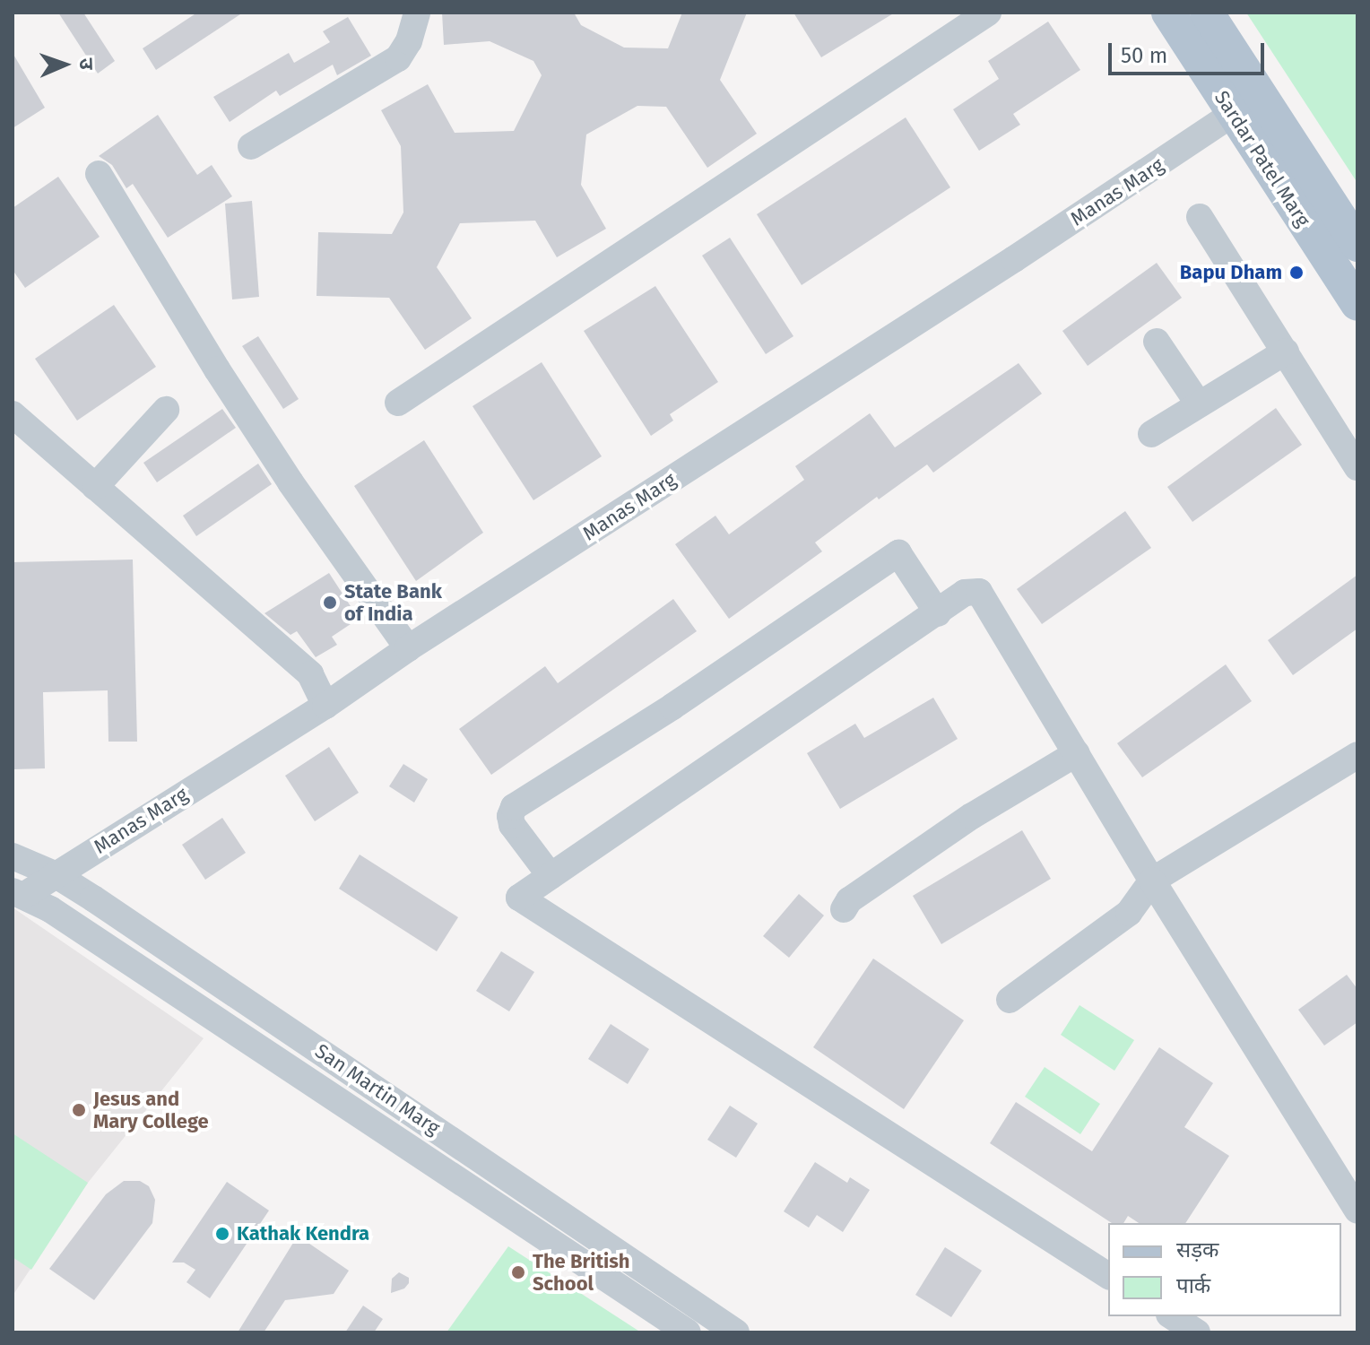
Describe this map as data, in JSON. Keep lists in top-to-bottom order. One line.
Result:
{"streets":{"main road":["Sardar Patel Marg"],"street":["Manas Marg","San Martin Marg"]},"crossings":[["Sardar Patel Marg","Manas Marg"],["Manas Marg","San Martin Marg"]],"places":["Bapu Dham","State Bank of India","Jesus and Mary College","Kathak Kendra","The British School"],"legend":["सड़क","पार्क"],"scale_bar":"50 m","north":"right"}
